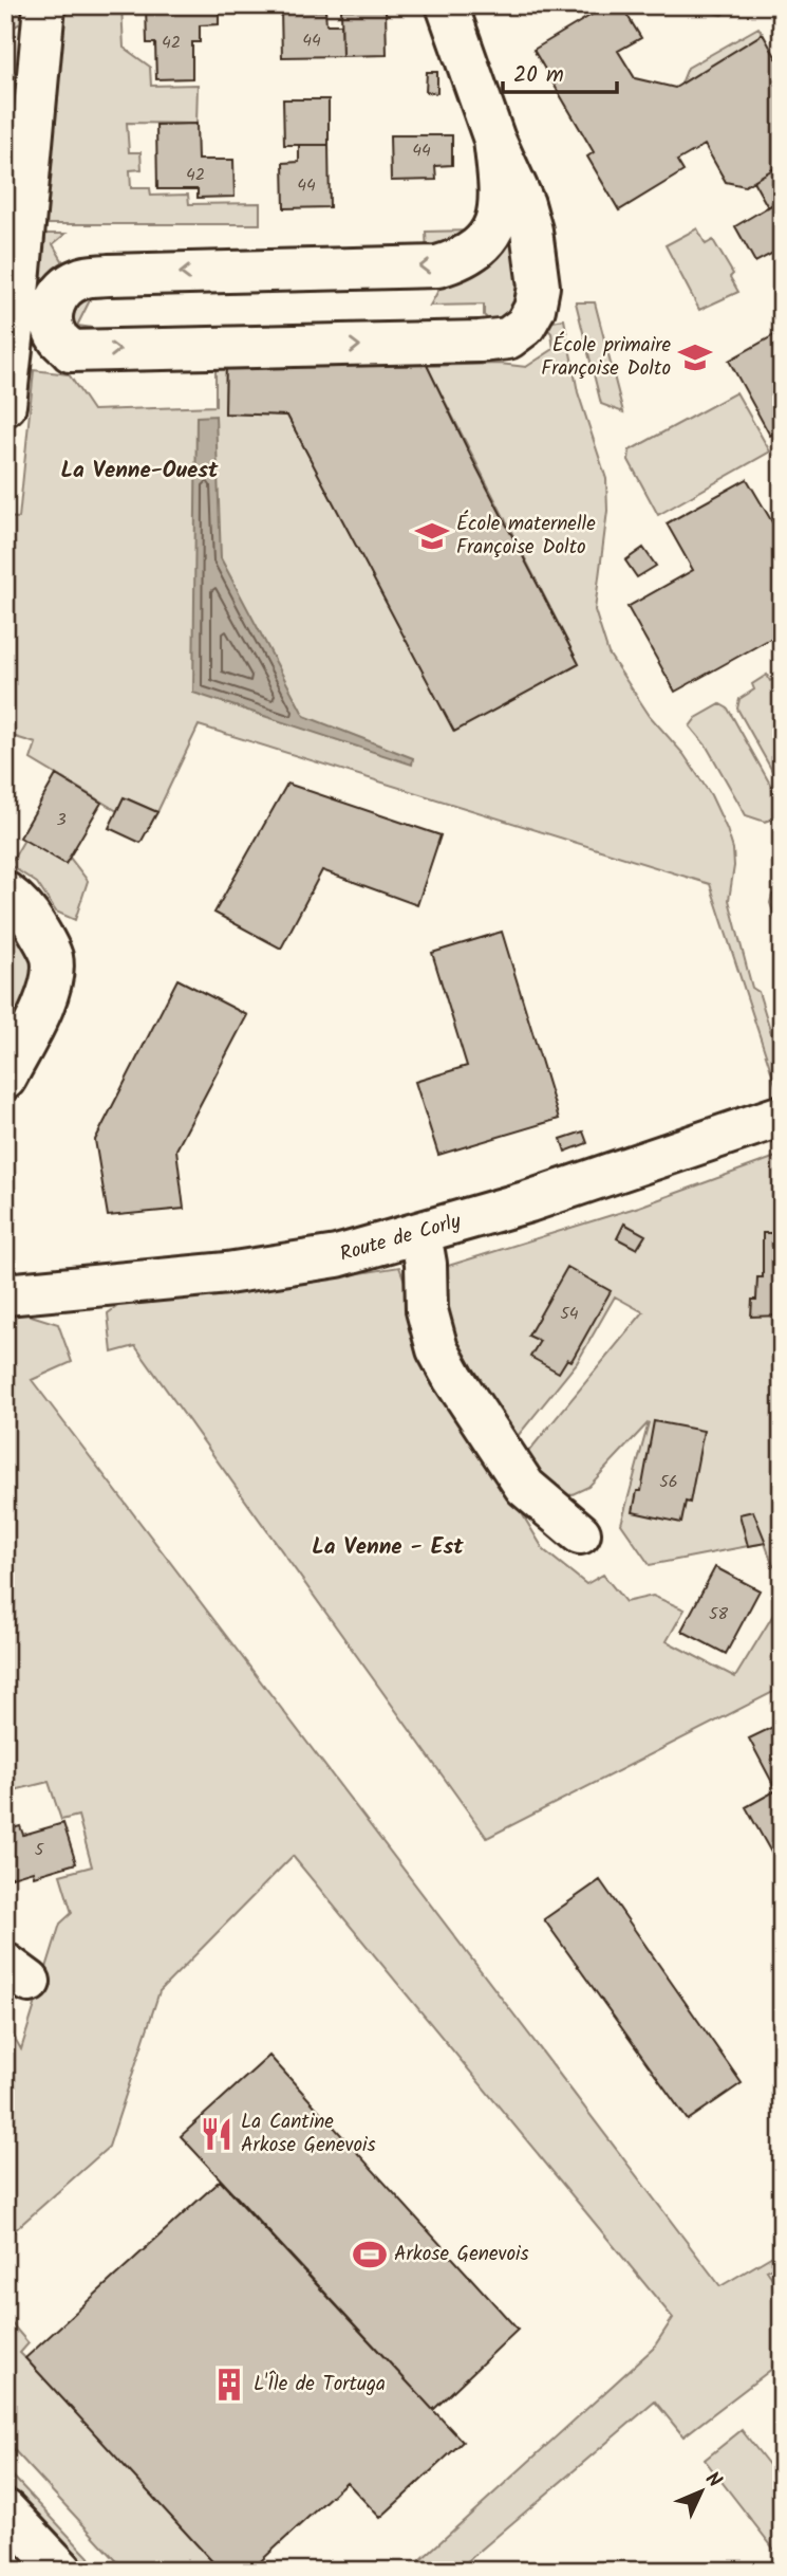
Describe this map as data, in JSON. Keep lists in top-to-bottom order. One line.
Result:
{"streets":{"street":["Route de Corly"]},"districts":["La Venne-Ouest","La Venne - Est"],"places":{"school or university":["École primaire Françoise Dolto","École maternelle Françoise Dolto"],"restaurant":["La Cantine Arkose Genevois"],"sports":["Arkose Genevois"],"building":["L'Île de Tortuga"]},"house_numbers":["44","42","44","42","44","3","54","56","58","5"],"scale_bar":"20 m","north":"top right"}
